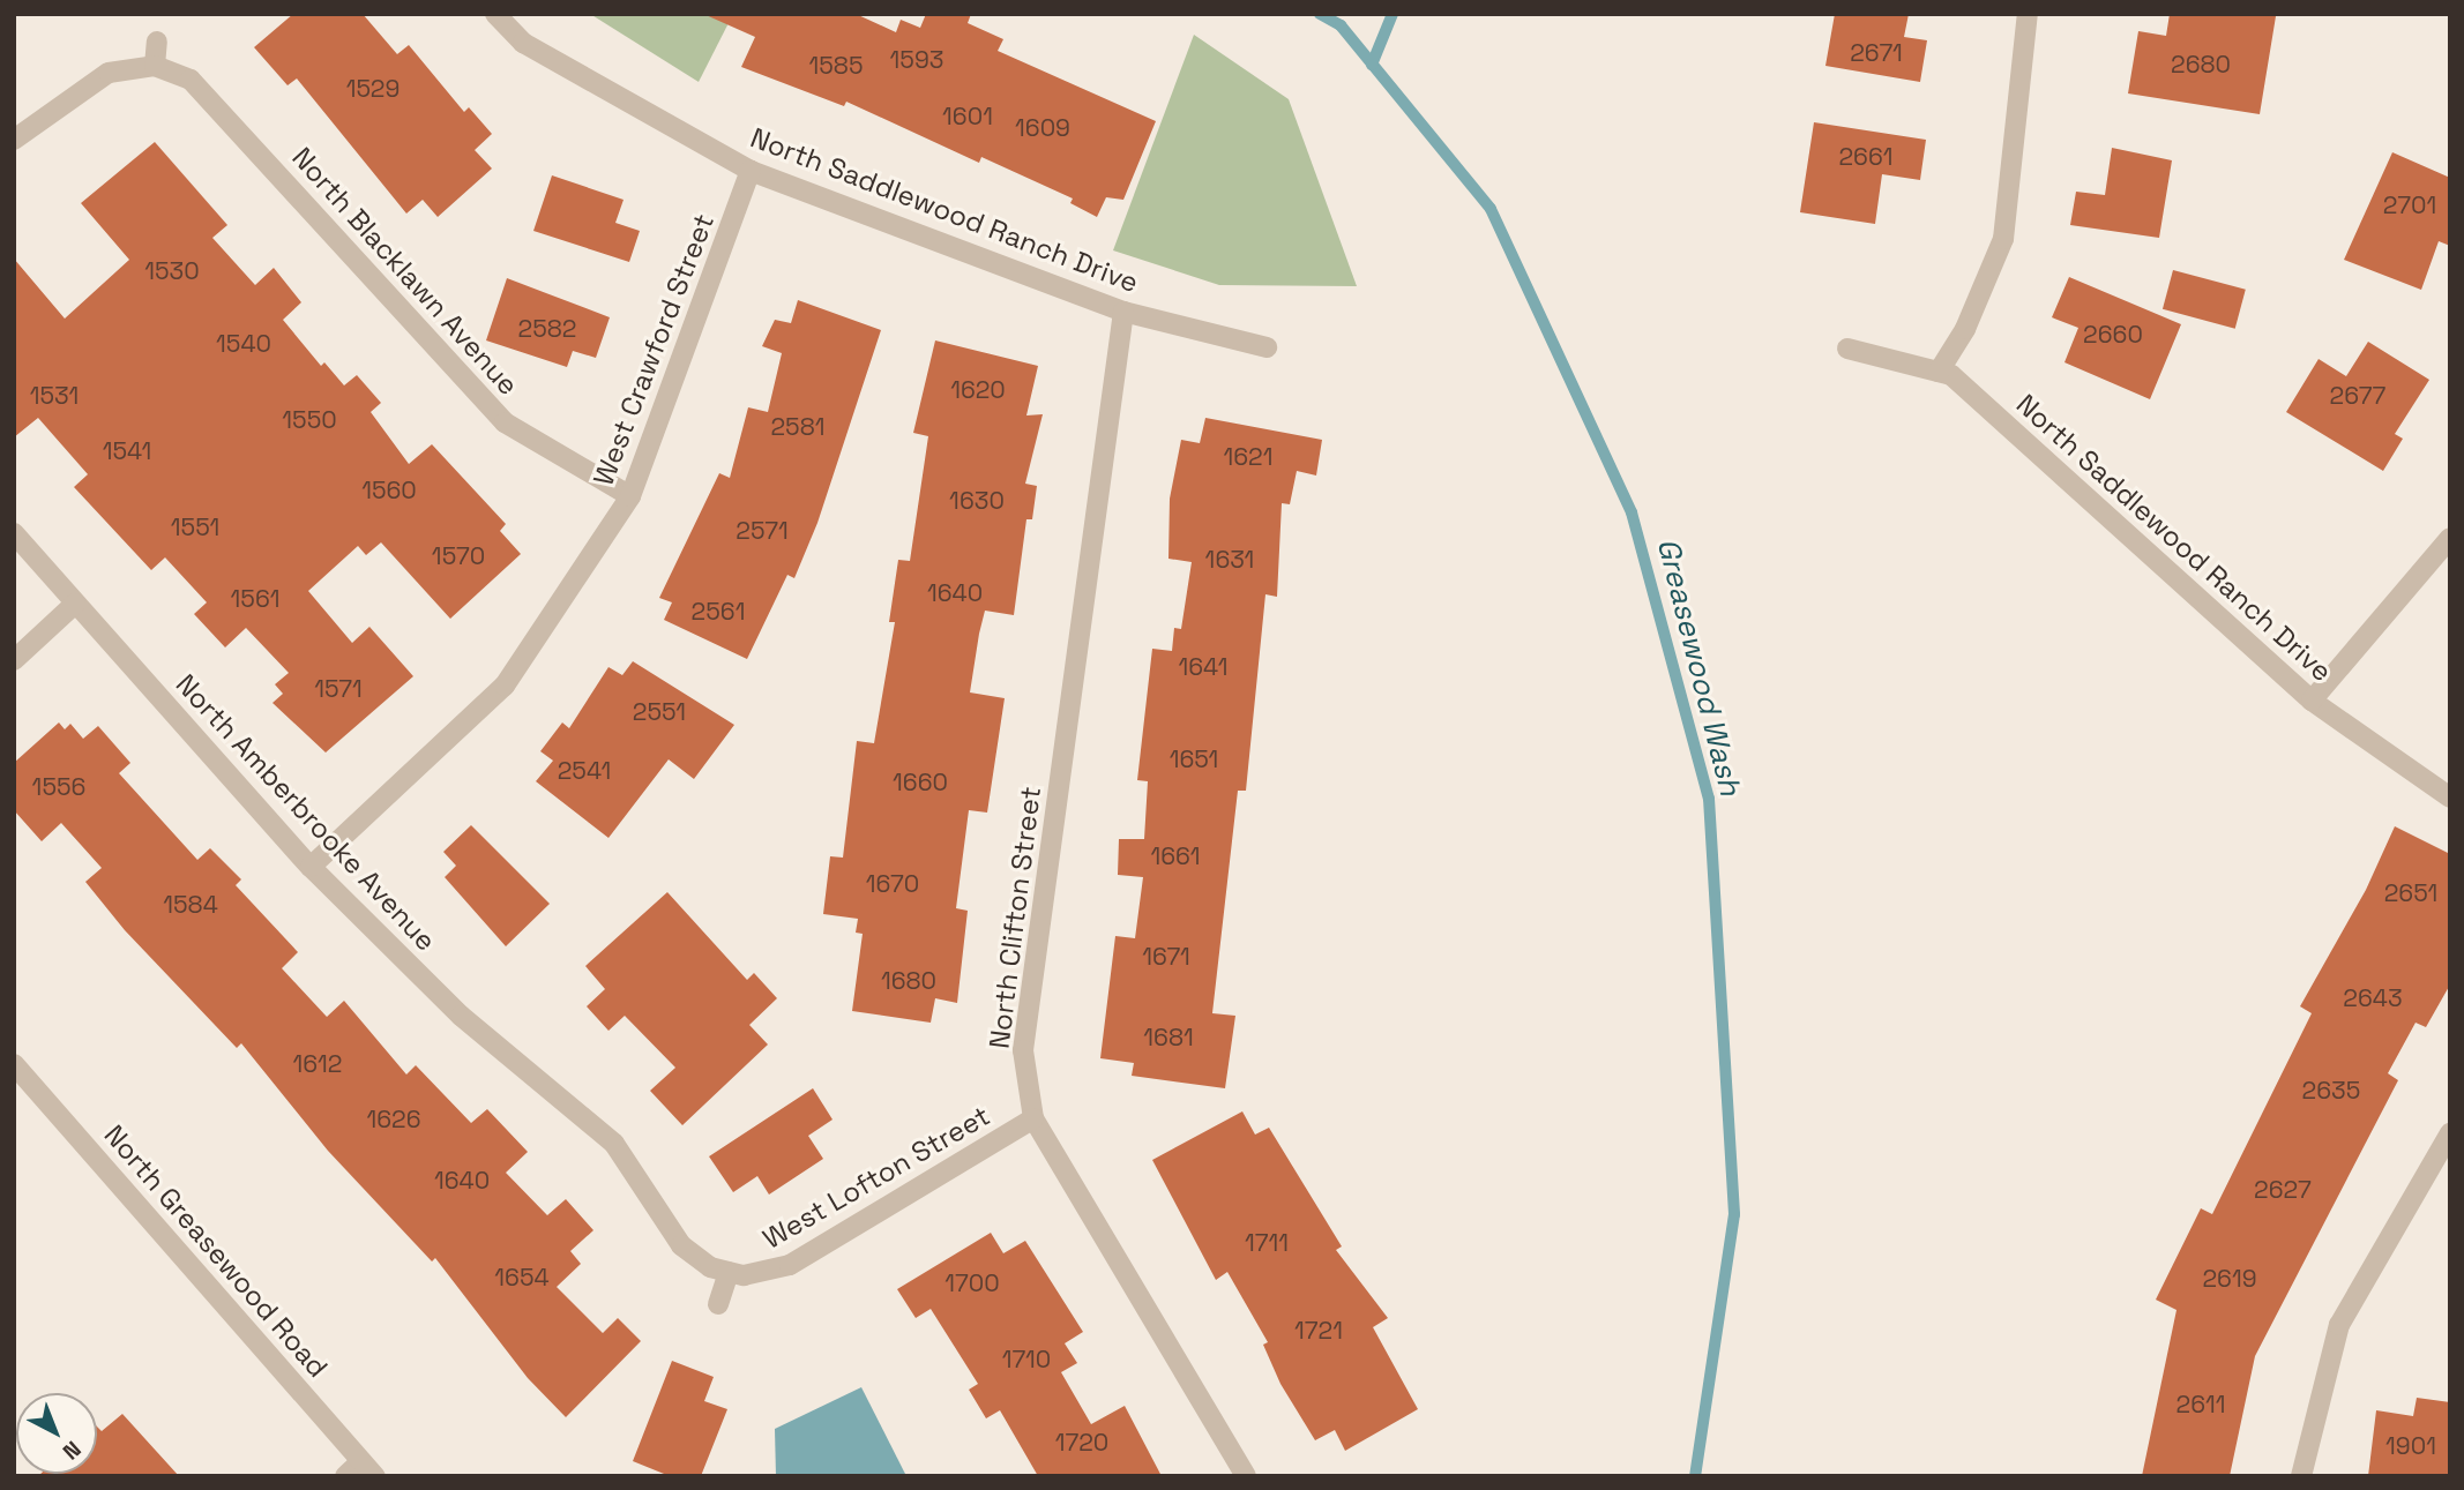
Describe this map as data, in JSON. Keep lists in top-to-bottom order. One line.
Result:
{"streets":{"street":["North Saddlewood Ranch Drive","North Blacklawn Avenue","West Crawford Street","North Amberbrooke Avenue","North Clifton Street","West Lofton Street","North Greasewood Road"]},"crossings":[["North Saddlewood Ranch Drive","West Crawford Street"],["North Saddlewood Ranch Drive","North Clifton Street"],["North Blacklawn Avenue","West Crawford Street"],["West Crawford Street","North Amberbrooke Avenue"],["North Amberbrooke Avenue","West Lofton Street"],["North Clifton Street","West Lofton Street"]],"water":["Greasewood Wash"],"house_numbers":["2671","1593","2680","1585","1529","1601","1609","2661","2701","1530","2582","2660","1540","1620","1531","2677","1550","2581","1541","1621","1560","1630","1551","2571","1570","1631","1640","1561","2561","1641","1571","2551","1651","2541","1660","1556","1661","1670","2651","1584","1671","1680","2643","1681","1612","2635","1626","1640","2627","1711","1654","2619","1700","1721","1710","2611","1720","1901"],"north":"bottom right"}
